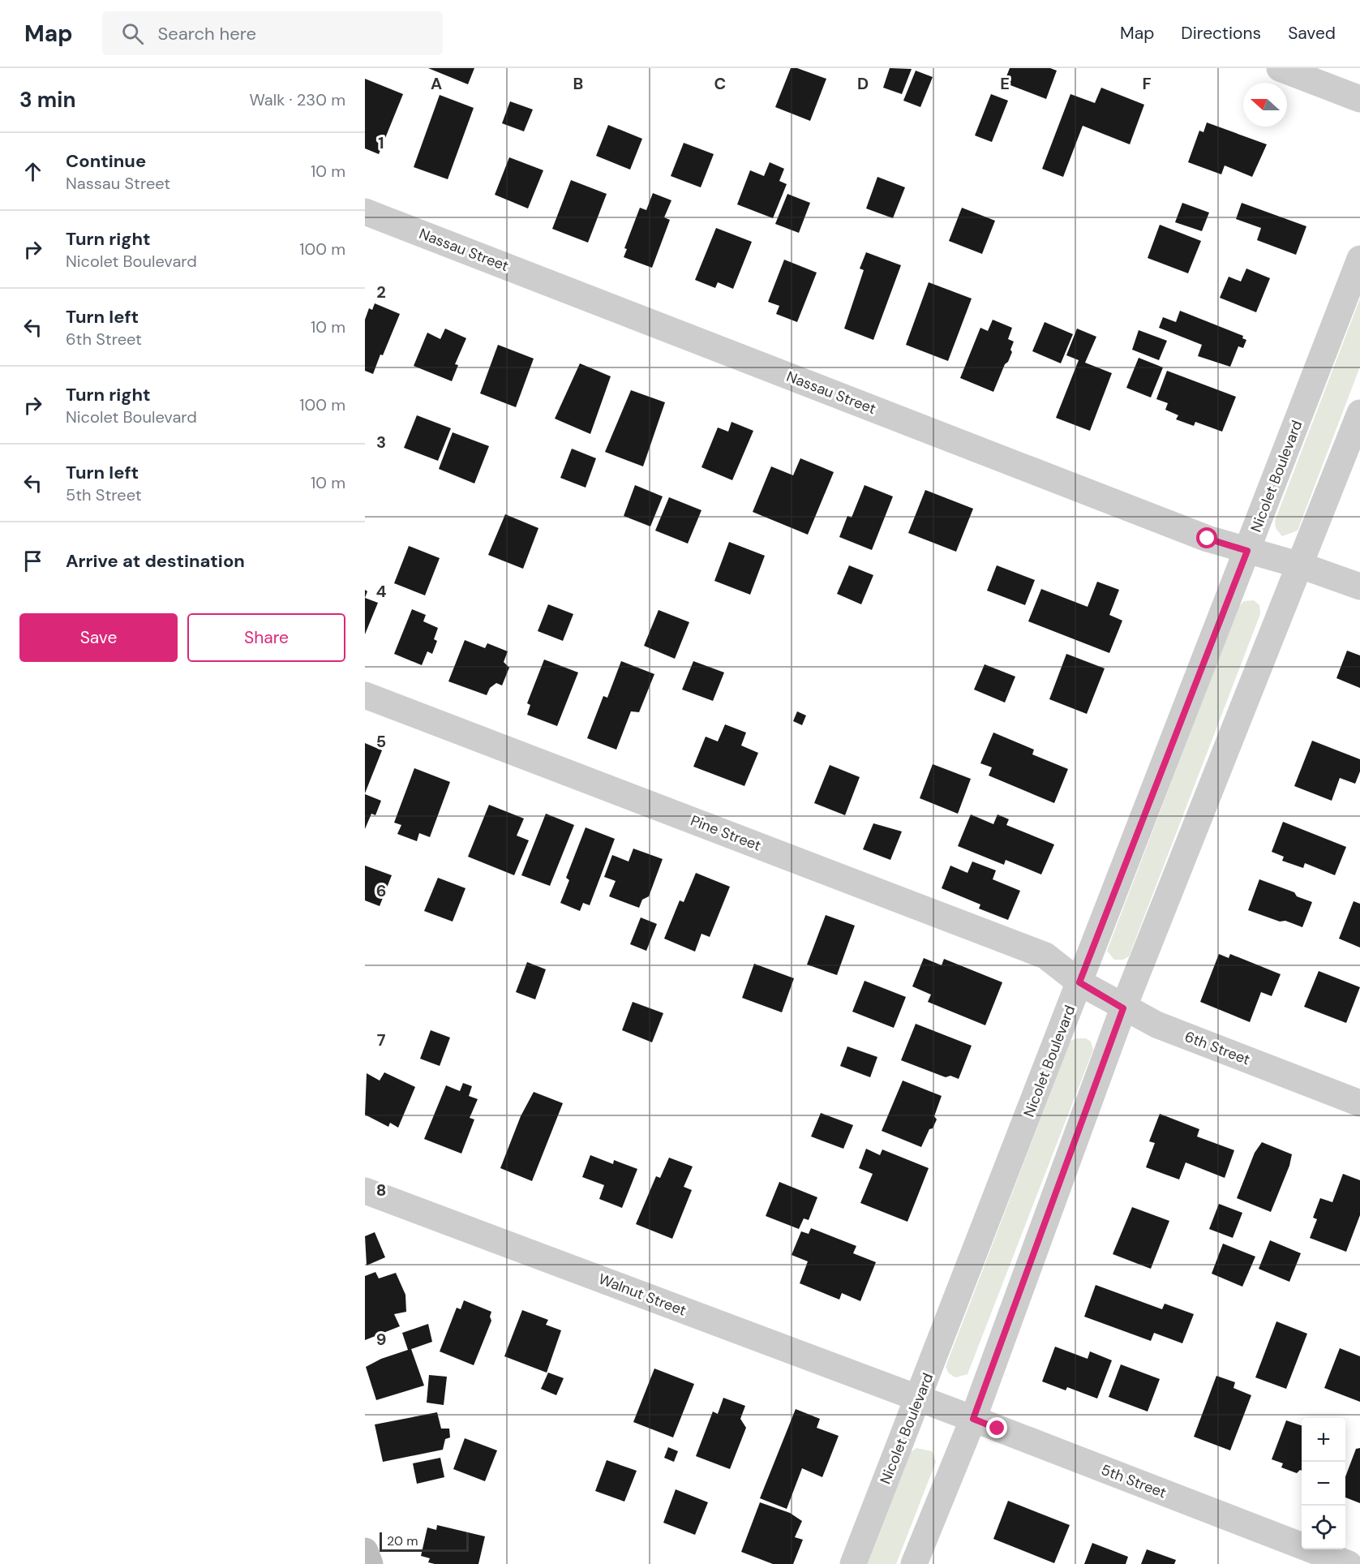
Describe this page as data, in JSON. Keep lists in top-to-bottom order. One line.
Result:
{"streets":{"street":["Nassau Street","Nicolet Boulevard","Pine Street","6th Street","Walnut Street","5th Street"]},"crossings":[["Nassau Street","Nicolet Boulevard"],["Nicolet Boulevard","Pine Street"],["Nicolet Boulevard","6th Street"],["Nicolet Boulevard","Walnut Street"],["Nicolet Boulevard","5th Street"],["Pine Street","6th Street"],["Walnut Street","5th Street"]],"scale_bar":"20 m","north":"left","page":{"header":"Map","search":"Search here","nav":["Map","Directions","Saved"],"heading":["3 min","Walk · 230 m"],"list":[["Continue","Nassau Street","10 m"],["Turn right","Nicolet Boulevard","100 m"],["Turn left","6th Street","10 m"],["Turn right","Nicolet Boulevard","100 m"],["Turn left","5th Street","10 m"],"Arrive at destination"],"buttons":["Save","Share"],"map_buttons":["+","−"],"scale":"20 m"},"grid":{"columns":["A","B","C","D","E","F"],"rows":["1","2","3","4","5","6","7","8","9"]}}
